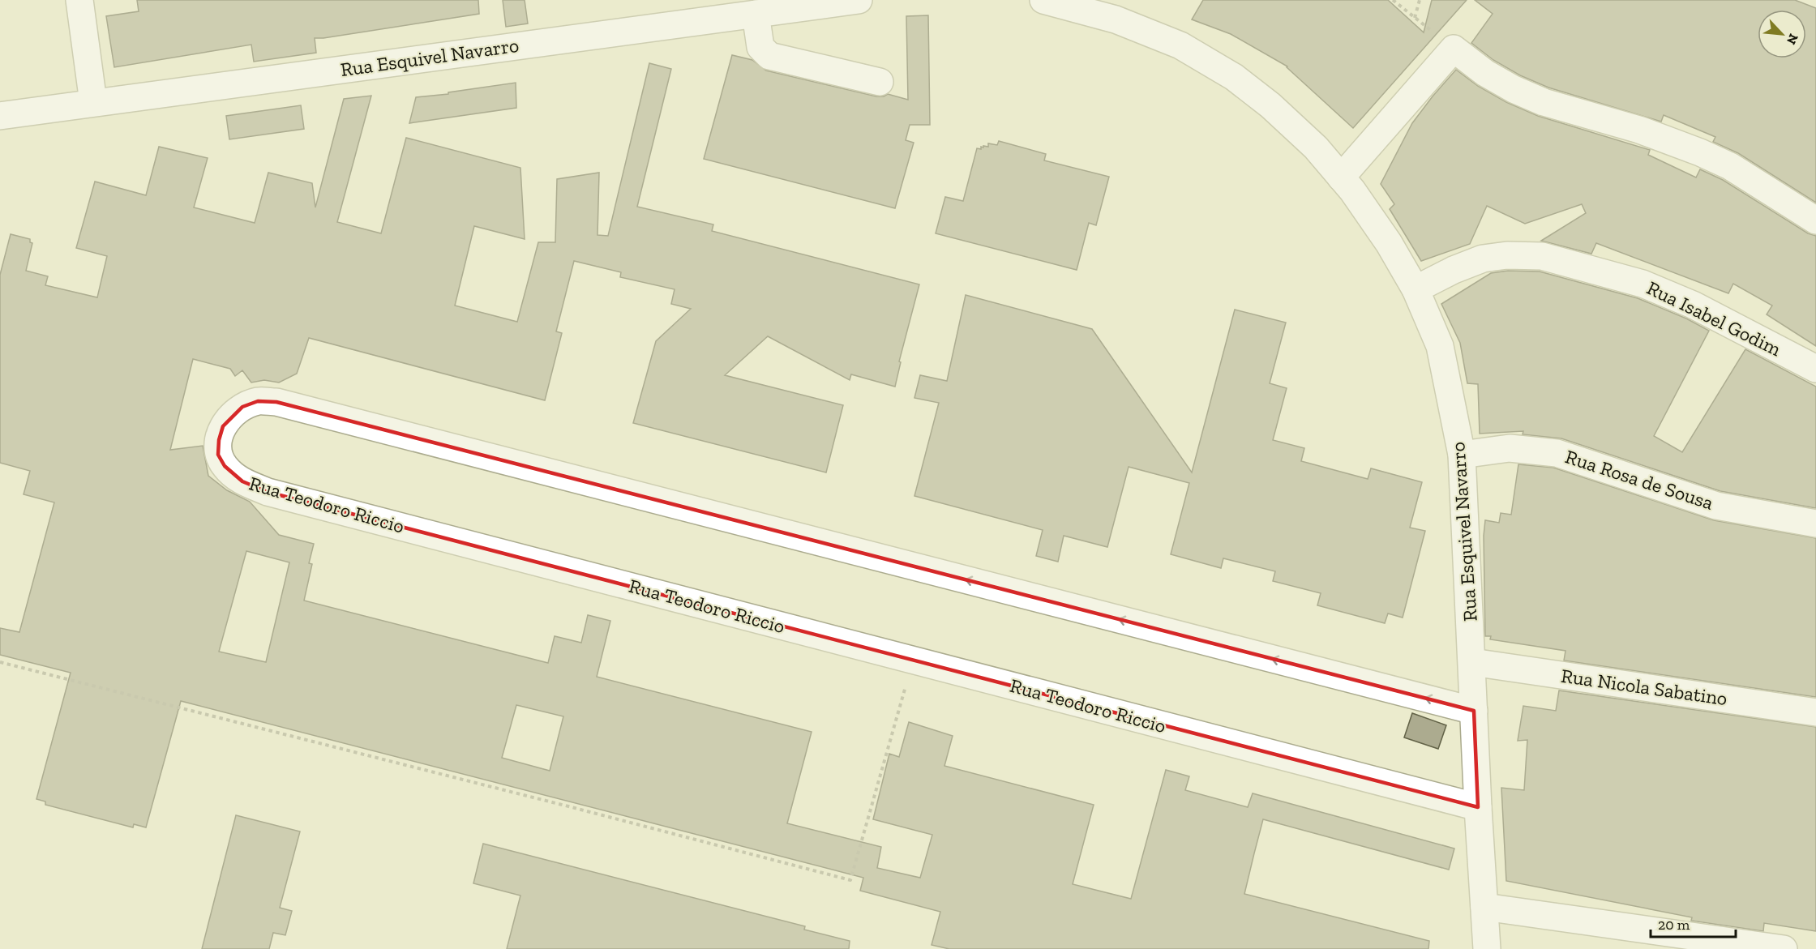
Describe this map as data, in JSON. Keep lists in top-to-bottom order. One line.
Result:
{"streets":{"street":["Rua Esquivel Navarro","Rua Isabel Godim","Rua Rosa de Sousa","Rua Teodoro Riccio","Rua Nicola Sabatino"]},"crossings":[["Rua Esquivel Navarro","Rua Isabel Godim"],["Rua Esquivel Navarro","Rua Rosa de Sousa"],["Rua Esquivel Navarro","Rua Teodoro Riccio"],["Rua Esquivel Navarro","Rua Nicola Sabatino"]],"scale_bar":"20 m","north":"bottom right"}
